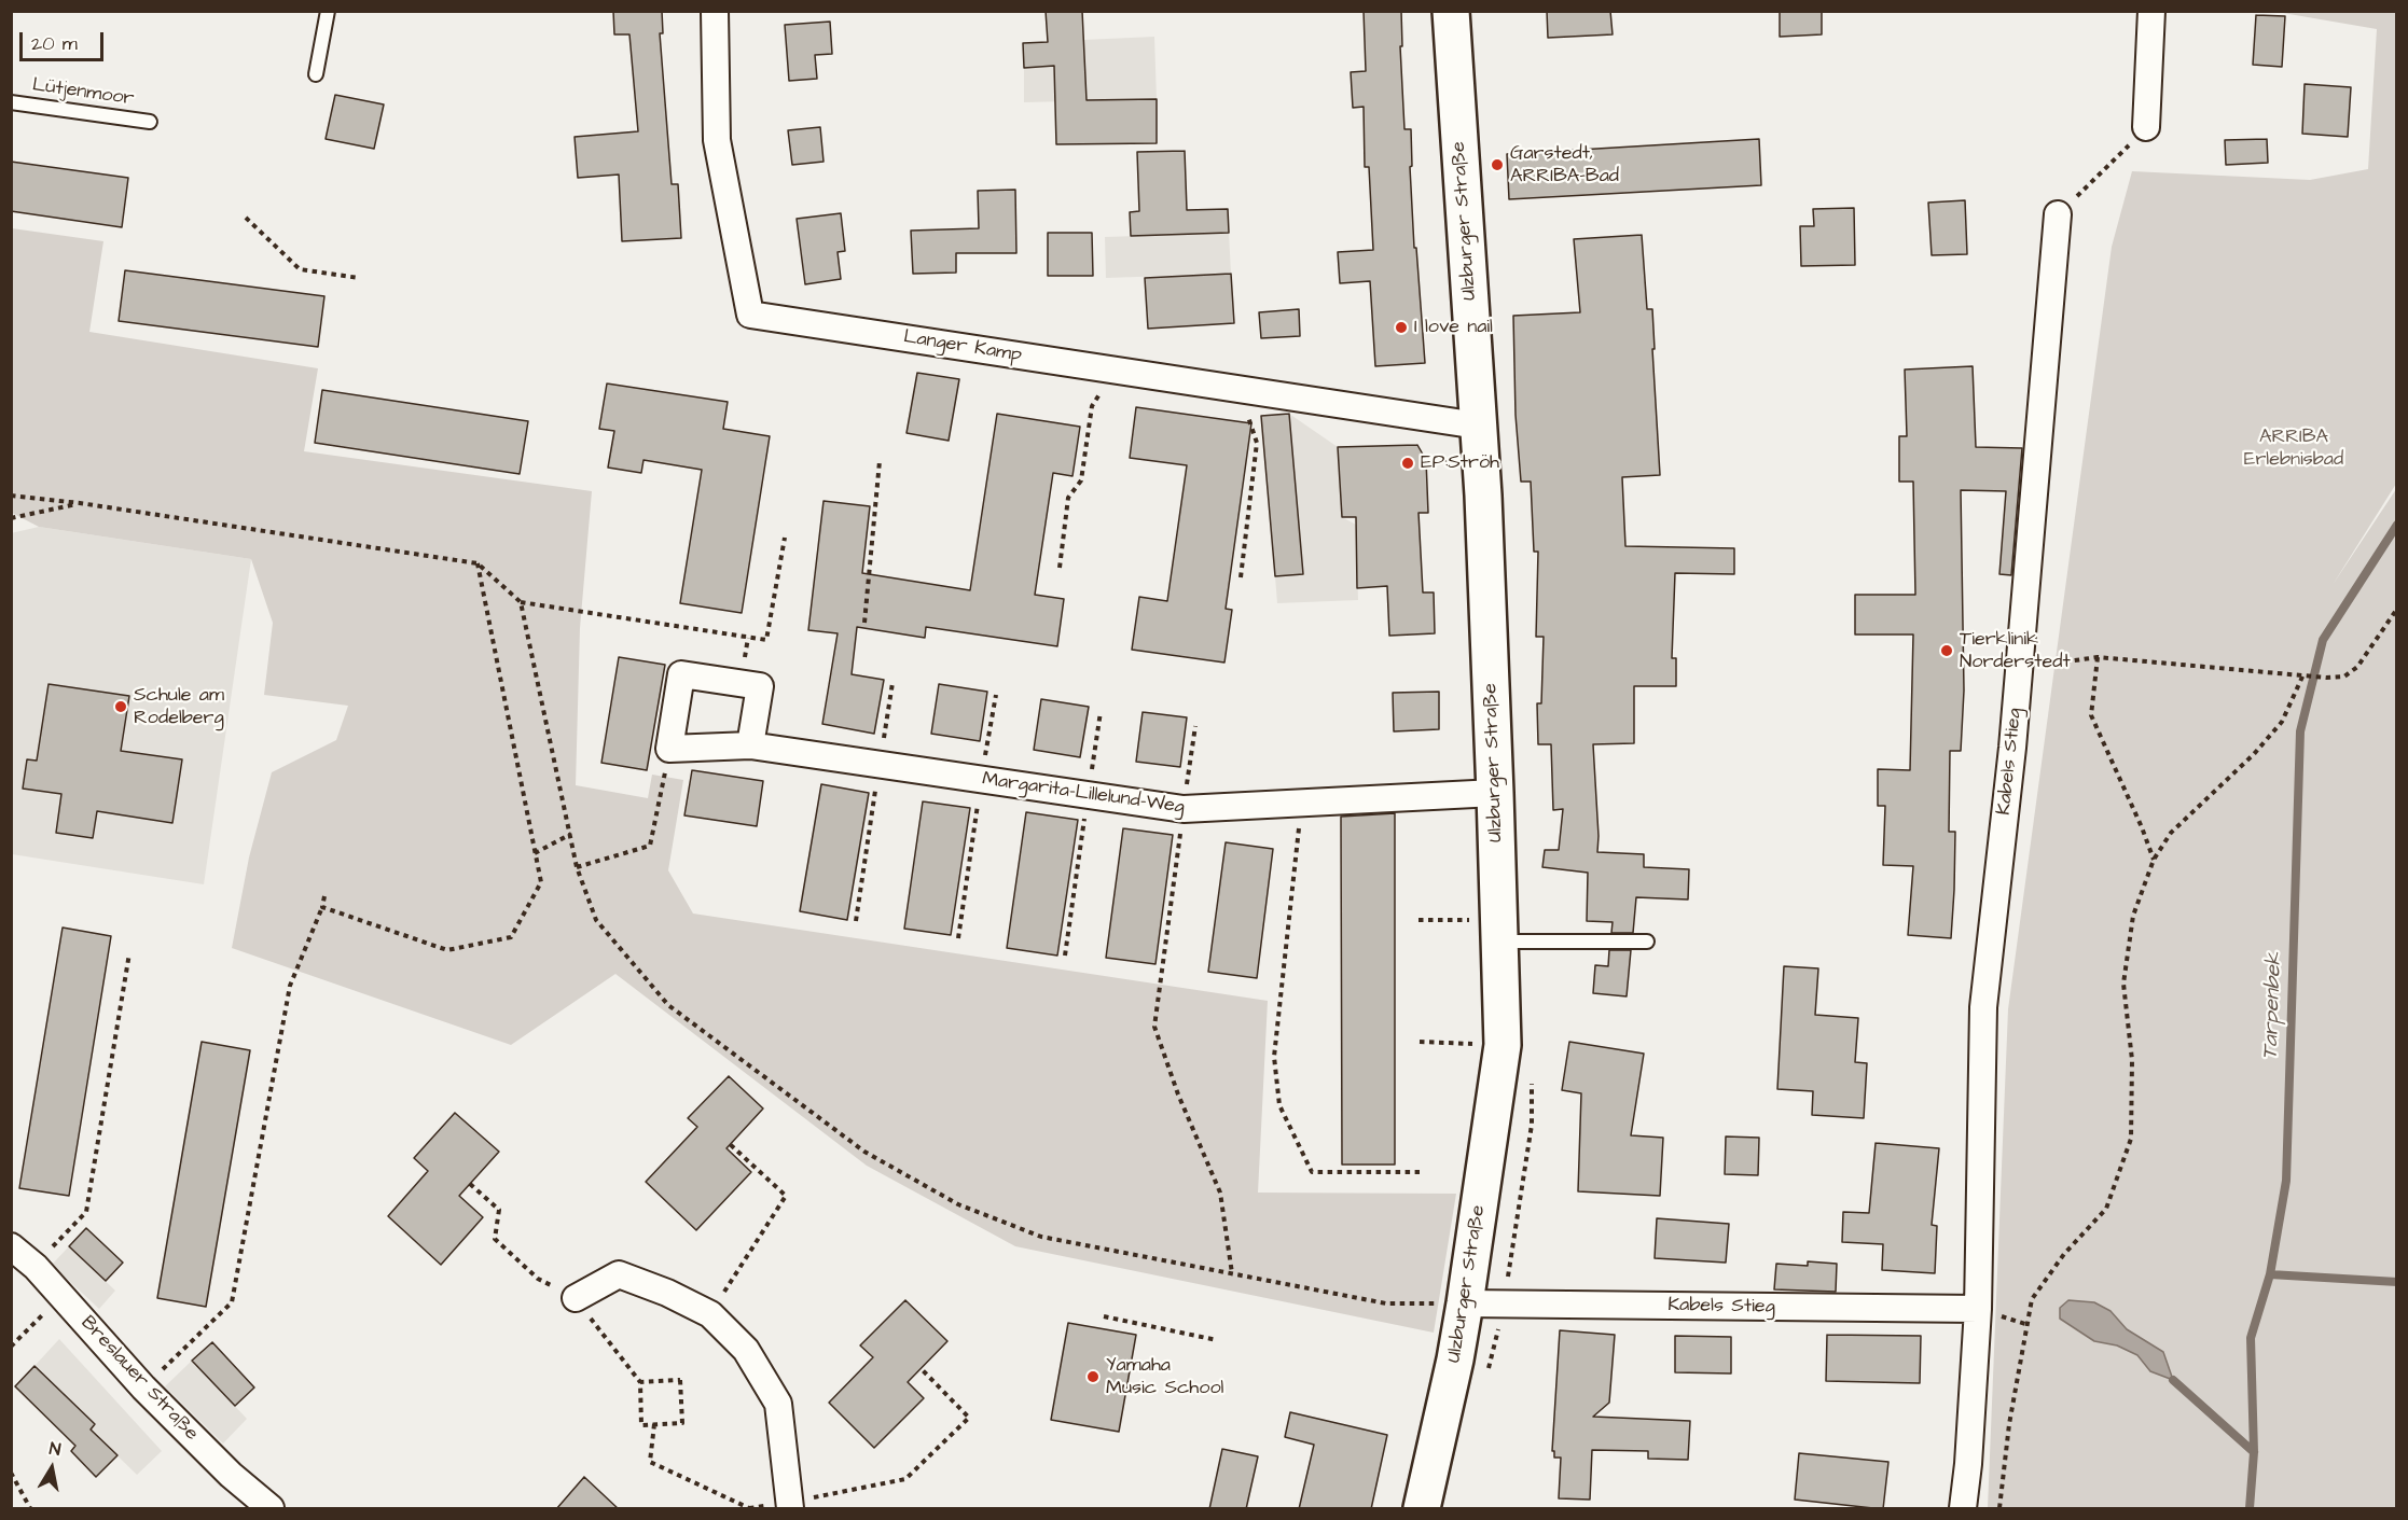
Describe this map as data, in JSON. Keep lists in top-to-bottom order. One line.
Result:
{"streets":{"main road":["Ulzburger Straße"],"street":["Langer Kamp","Kabels Stieg","Margarita-Lillelund-Weg","Breslauer Straße"],"lane":["Lütjenmoor"]},"crossings":[["Ulzburger Straße","Langer Kamp"],["Ulzburger Straße","Kabels Stieg"],["Ulzburger Straße","Margarita-Lillelund-Weg"]],"water":["Tarpenbek"],"parks":["ARRIBA Erlebnisbad"],"places":["Garstedt, ARRIBA-Bad","I love nail","EP:Ströh","Tierklinik Norderstedt","Schule am Rodelberg","Yamaha Music School"],"scale_bar":"20 m","north":"top"}
